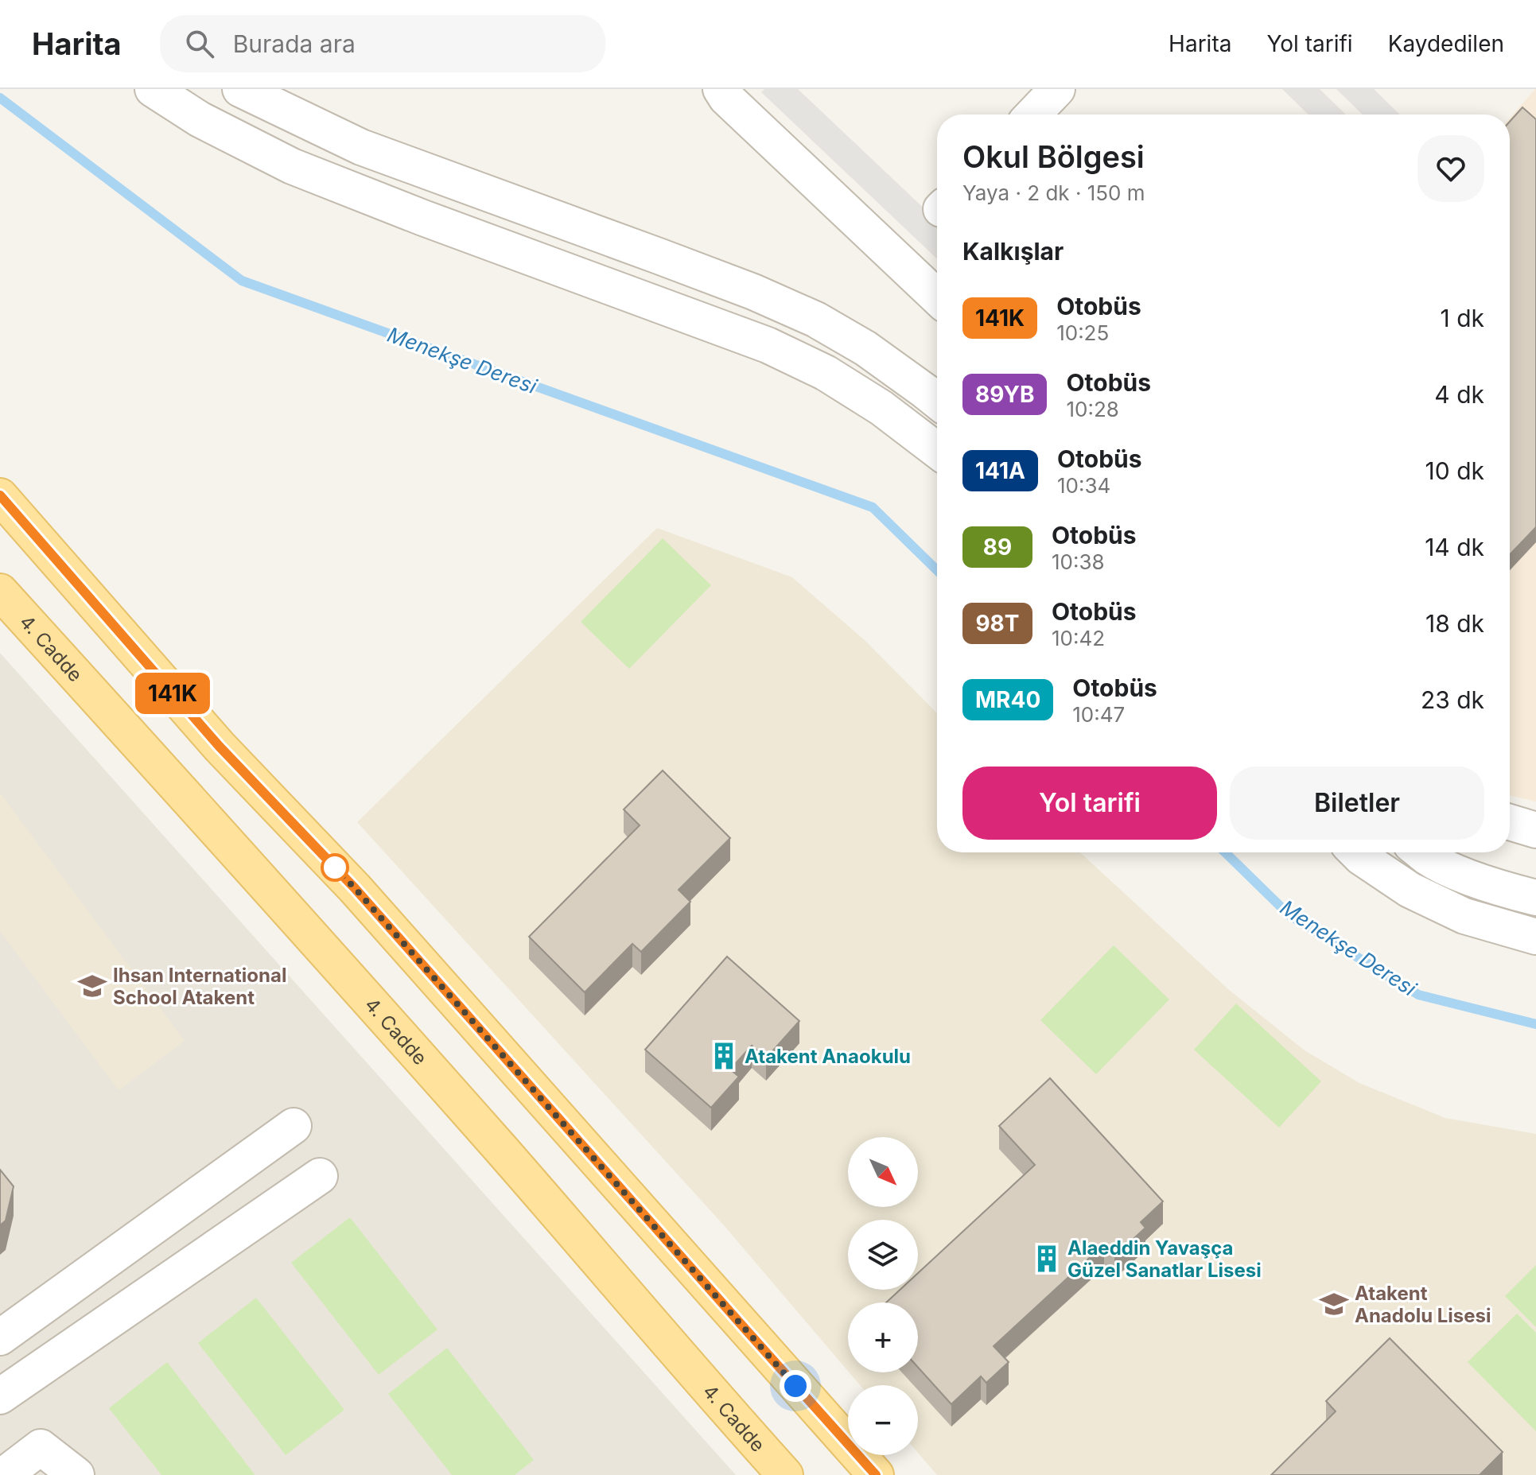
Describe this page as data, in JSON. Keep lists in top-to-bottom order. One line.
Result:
{"streets":{"main road":["4. Cadde"]},"water":["Menekşe Deresi"],"places":{"school or university":["Ihsan International School Atakent","Atakent Anadolu Lisesi"],"building":["Atakent Anaokulu","Alaeddin Yavaşça Güzel Sanatlar Lisesi"]},"lines":["bus line 141K"],"north":"bottom right","page":{"header":"Harita","search":"Burada ara","nav":["Harita","Yol tarifi","Kaydedilen"],"on_map":"141K","heading":[["Okul Bölgesi","Yaya · 2 dk · 150 m"],"Kalkışlar"],"list":[{"mark":"141K","name":"Otobüs","note":"10:25","value":"1 dk"},{"mark":"89YB","name":"Otobüs","note":"10:28","value":"4 dk"},{"mark":"141A","name":"Otobüs","note":"10:34","value":"10 dk"},{"mark":"89","name":"Otobüs","note":"10:38","value":"14 dk"},{"mark":"98T","name":"Otobüs","note":"10:42","value":"18 dk"},{"mark":"MR40","name":"Otobüs","note":"10:47","value":"23 dk"}],"buttons":["Yol tarifi","Biletler"],"map_buttons":["+","−"]}}
